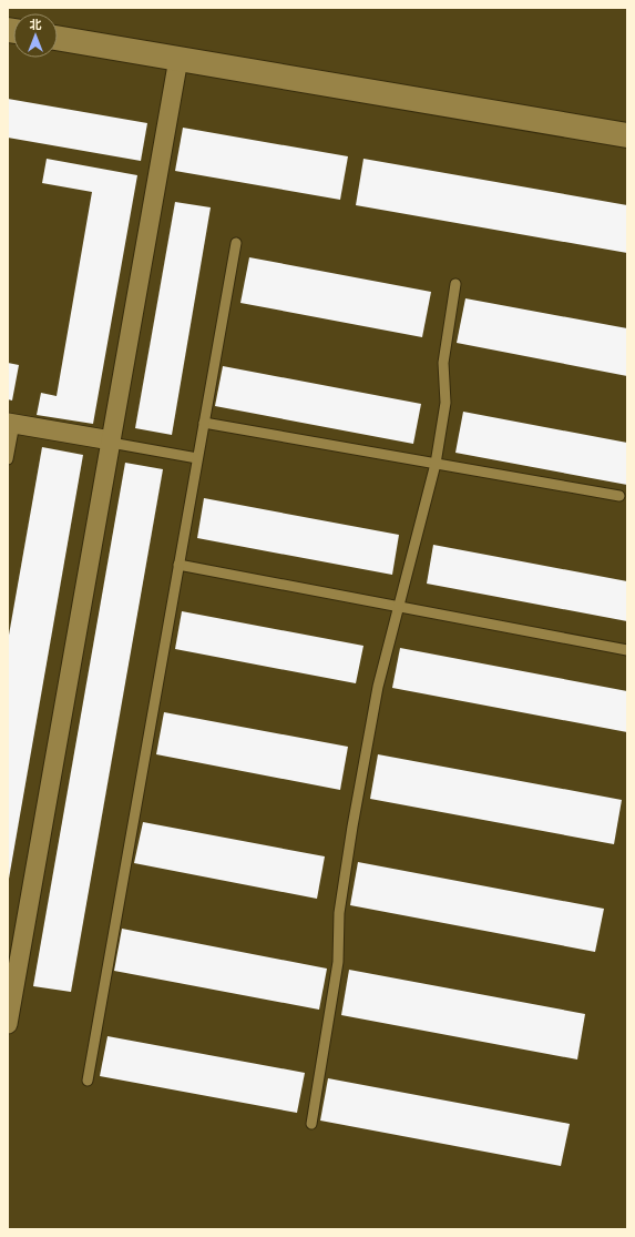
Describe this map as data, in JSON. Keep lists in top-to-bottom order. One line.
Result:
{"north":"top"}
